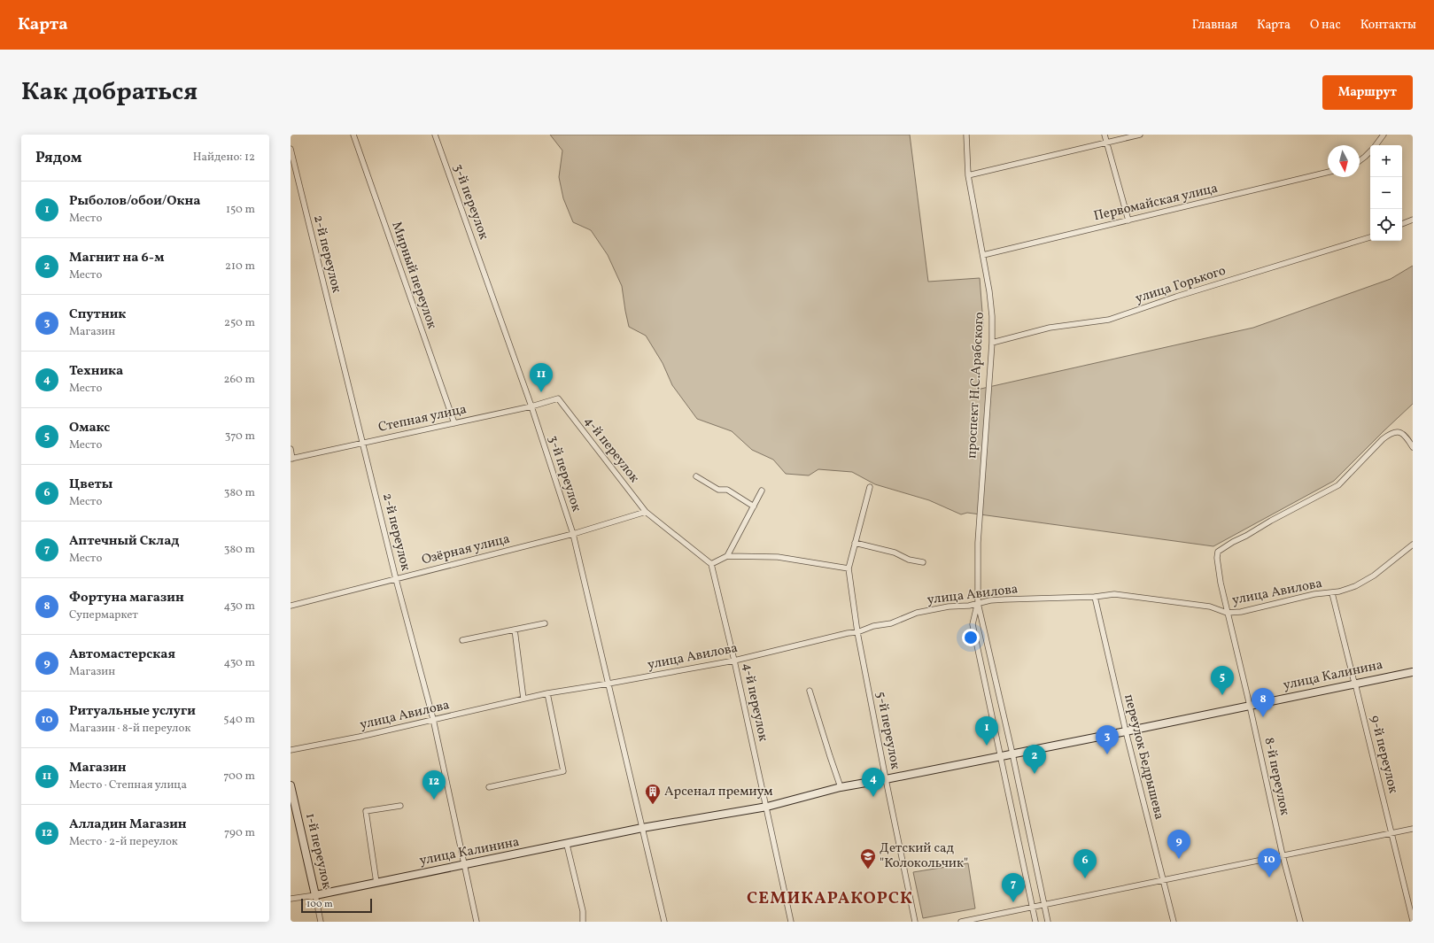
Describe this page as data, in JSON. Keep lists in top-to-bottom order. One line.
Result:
{"streets":{"main road":["улица Калинина","1-й переулок"],"street":["3-й переулок","Первомайская улица","2-й переулок","Мирный переулок","улица Горького","проспект Н.С.Арабского","Степная улица","4-й переулок","Озёрная улица","улица Авилова","5-й переулок","9-й переулок","переулок Бедрышева","8-й переулок"]},"crossings":[["3-й переулок","Степная улица"],["3-й переулок","Озёрная улица"],["3-й переулок","улица Авилова"],["3-й переулок","улица Калинина"],["Первомайская улица","проспект Н.С.Арабского"],["2-й переулок","Степная улица"],["2-й переулок","Озёрная улица"],["2-й переулок","улица Авилова"],["2-й переулок","улица Калинина"],["Мирный переулок","Степная улица"],["улица Горького","проспект Н.С.Арабского"],["проспект Н.С.Арабского","улица Авилова"],["Степная улица","4-й переулок"],["4-й переулок","Озёрная улица"],["4-й переулок","улица Авилова"],["4-й переулок","улица Калинина"],["улица Авилова","5-й переулок"],["улица Авилова","9-й переулок"],["улица Авилова","переулок Бедрышева"],["улица Авилова","8-й переулок"],["улица Калинина","5-й переулок"],["улица Калинина","9-й переулок"],["улица Калинина","переулок Бедрышева"],["улица Калинина","8-й переулок"],["улица Калинина","1-й переулок"]],"districts":["СЕМИКАРАКОРСК"],"places":{"building":["Арсенал премиум"],"school or university":["Детский сад \"Колокольчик\""]},"scale_bar":"100 m","north":"bottom","page":{"header":"Карта","nav":["Главная","Карта","О нас","Контакты"],"title":"Как добраться","buttons":"Маршрут","heading":["Рядом","Найдено: 12"],"map_buttons":["+","−"],"list":[{"mark":"1","name":"Рыболов/обои/Окна","note":"Место","value":"150 m"},{"mark":"2","name":"Магнит на 6-м","note":"Место","value":"210 m"},{"mark":"3","name":"Спутник","note":"Магазин","value":"250 m"},{"mark":"4","name":"Техника","note":"Место","value":"260 m"},{"mark":"5","name":"Омакс","note":"Место","value":"370 m"},{"mark":"6","name":"Цветы","note":"Место","value":"380 m"},{"mark":"7","name":"Аптечный Склад","note":"Место","value":"380 m"},{"mark":"8","name":"Фортуна магазин","note":"Супермаркет","value":"430 m"},{"mark":"9","name":"Автомастерская","note":"Магазин","value":"430 m"},{"mark":"10","name":"Ритуальные услуги","note":"Магазин · 8-й переулок","value":"540 m"},{"mark":"11","name":"Магазин","note":"Место · Степная улица","value":"700 m"},{"mark":"12","name":"Алладин Магазин","note":"Место · 2-й переулок","value":"790 m"}],"pins":["11","5","8","1","3","2","4","12","9","10","6","7"],"scale":"100 m"}}
